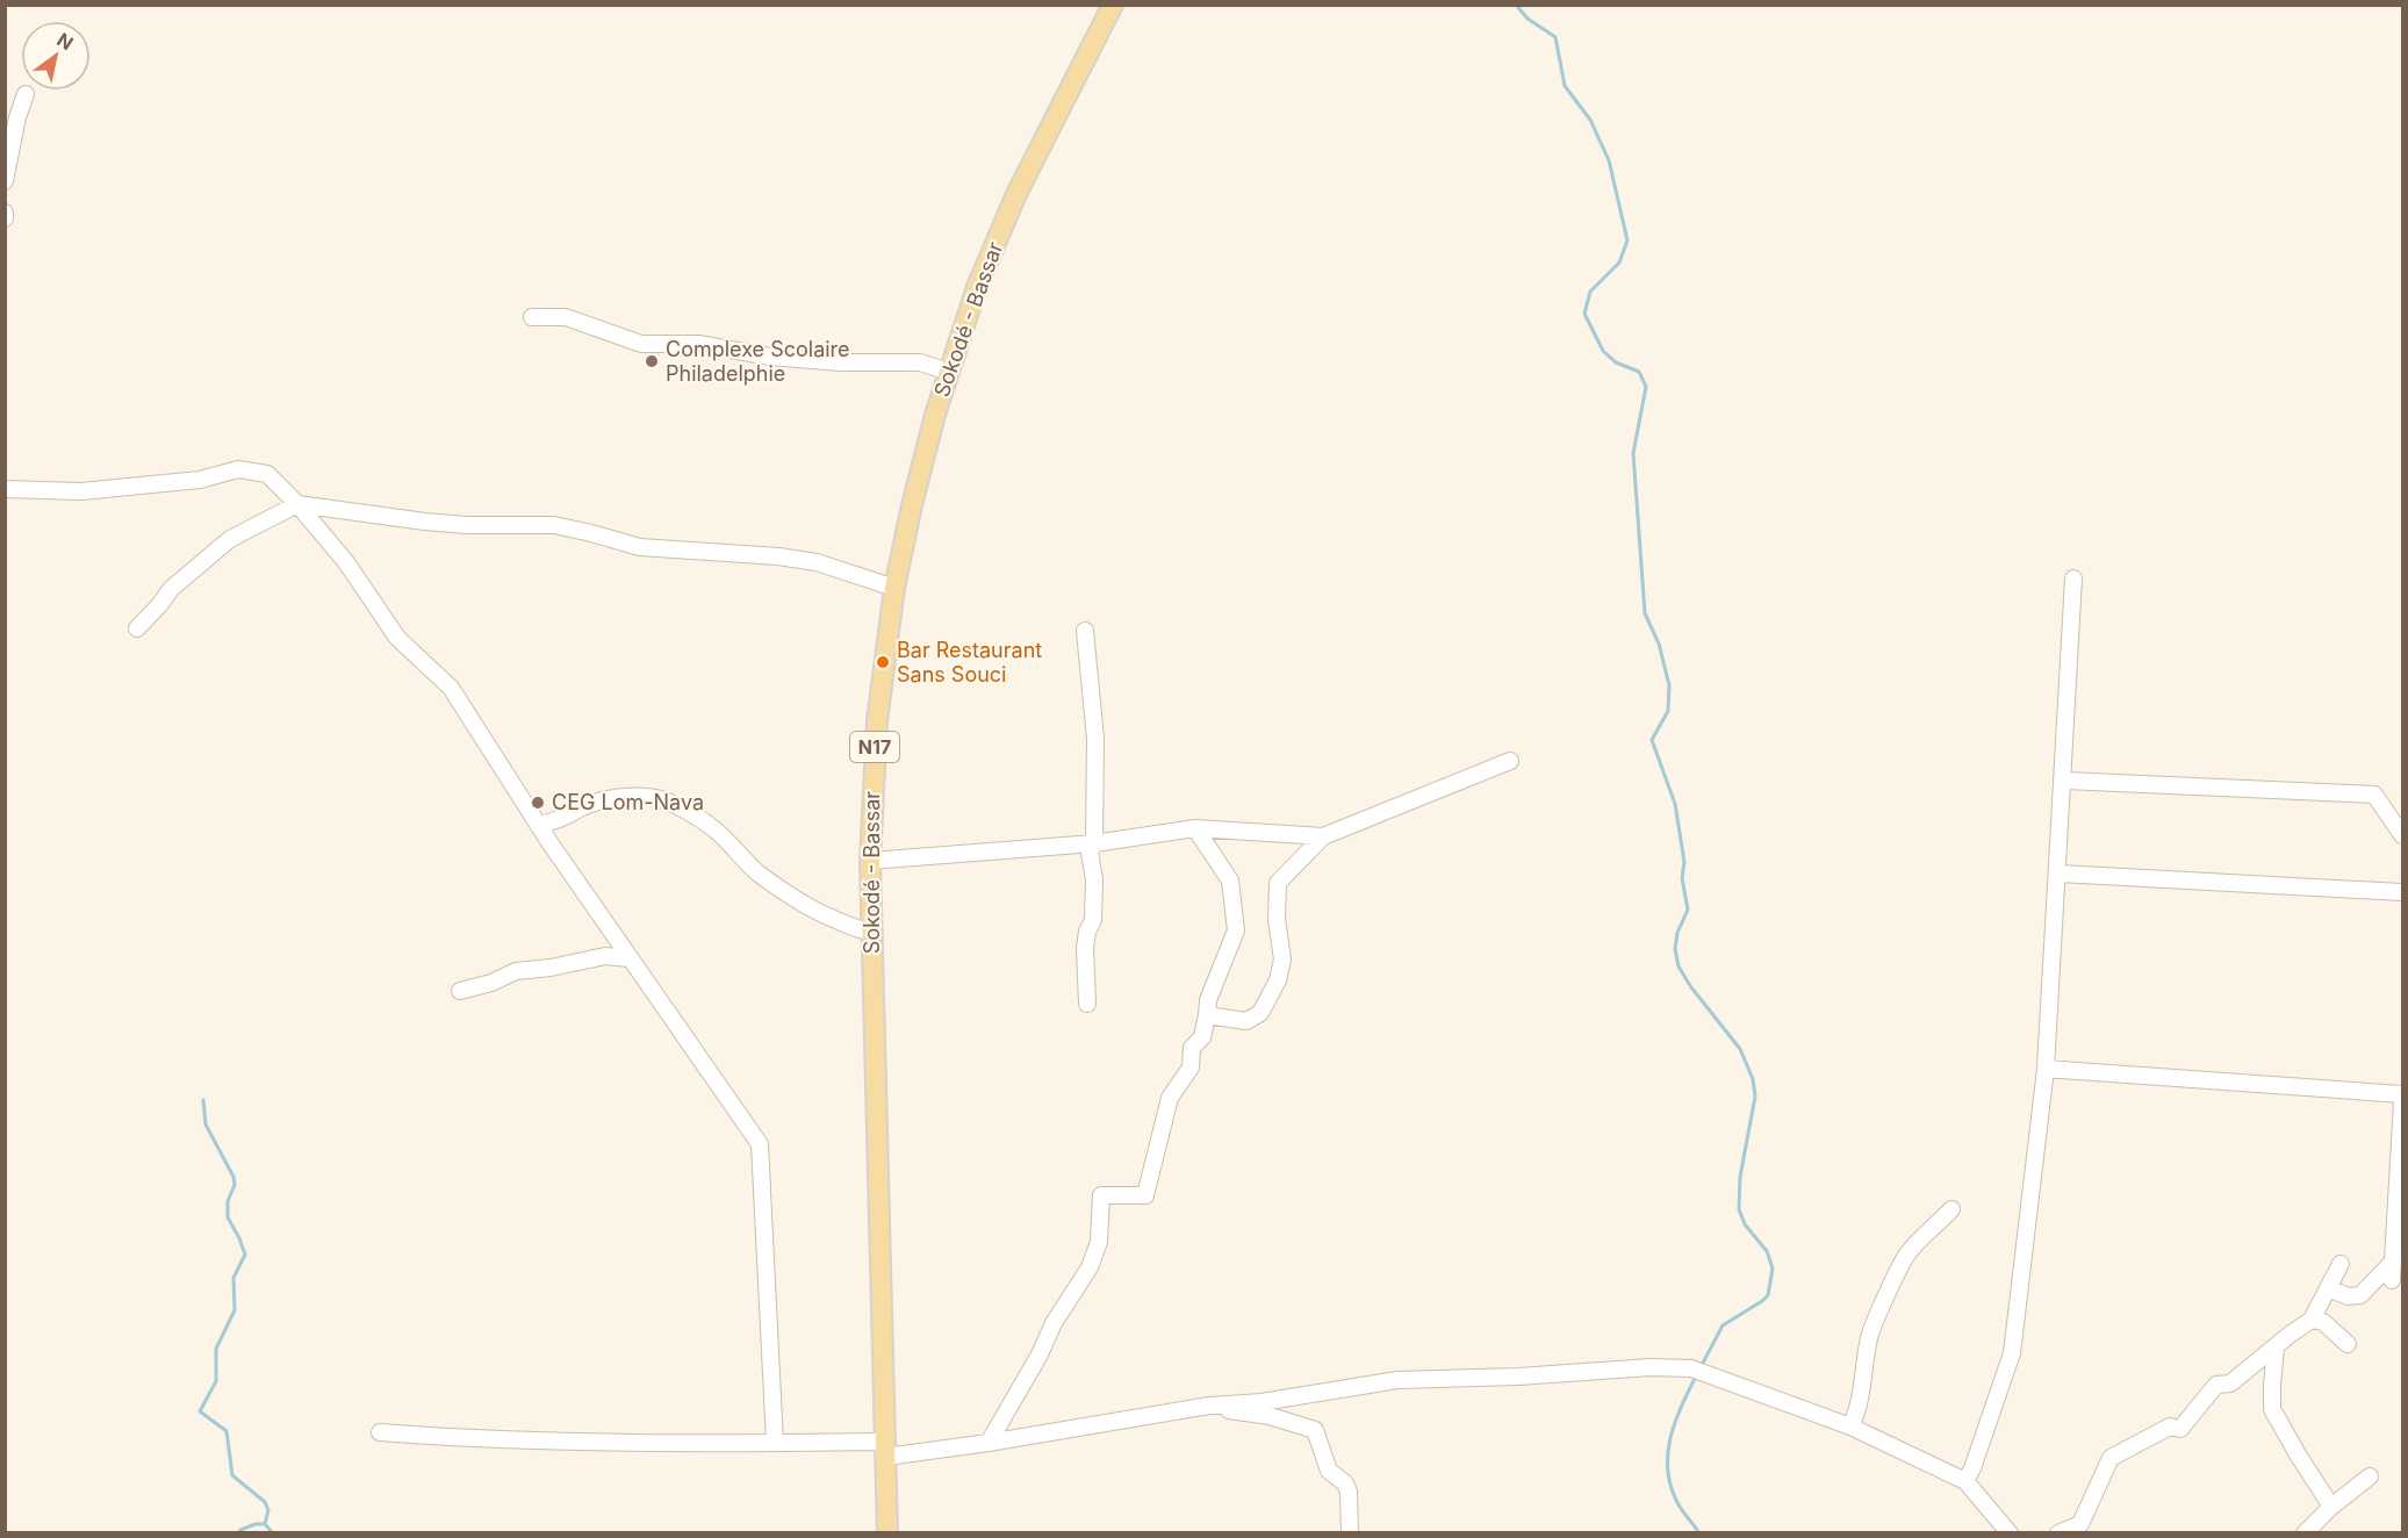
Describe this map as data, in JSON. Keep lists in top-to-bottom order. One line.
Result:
{"streets":{"main road":["Sokodé - Bassar","N17"]},"places":["Complexe Scolaire Philadelphie","Bar Restaurant Sans Souci","CEG Lom-Nava"],"north":"top right"}
